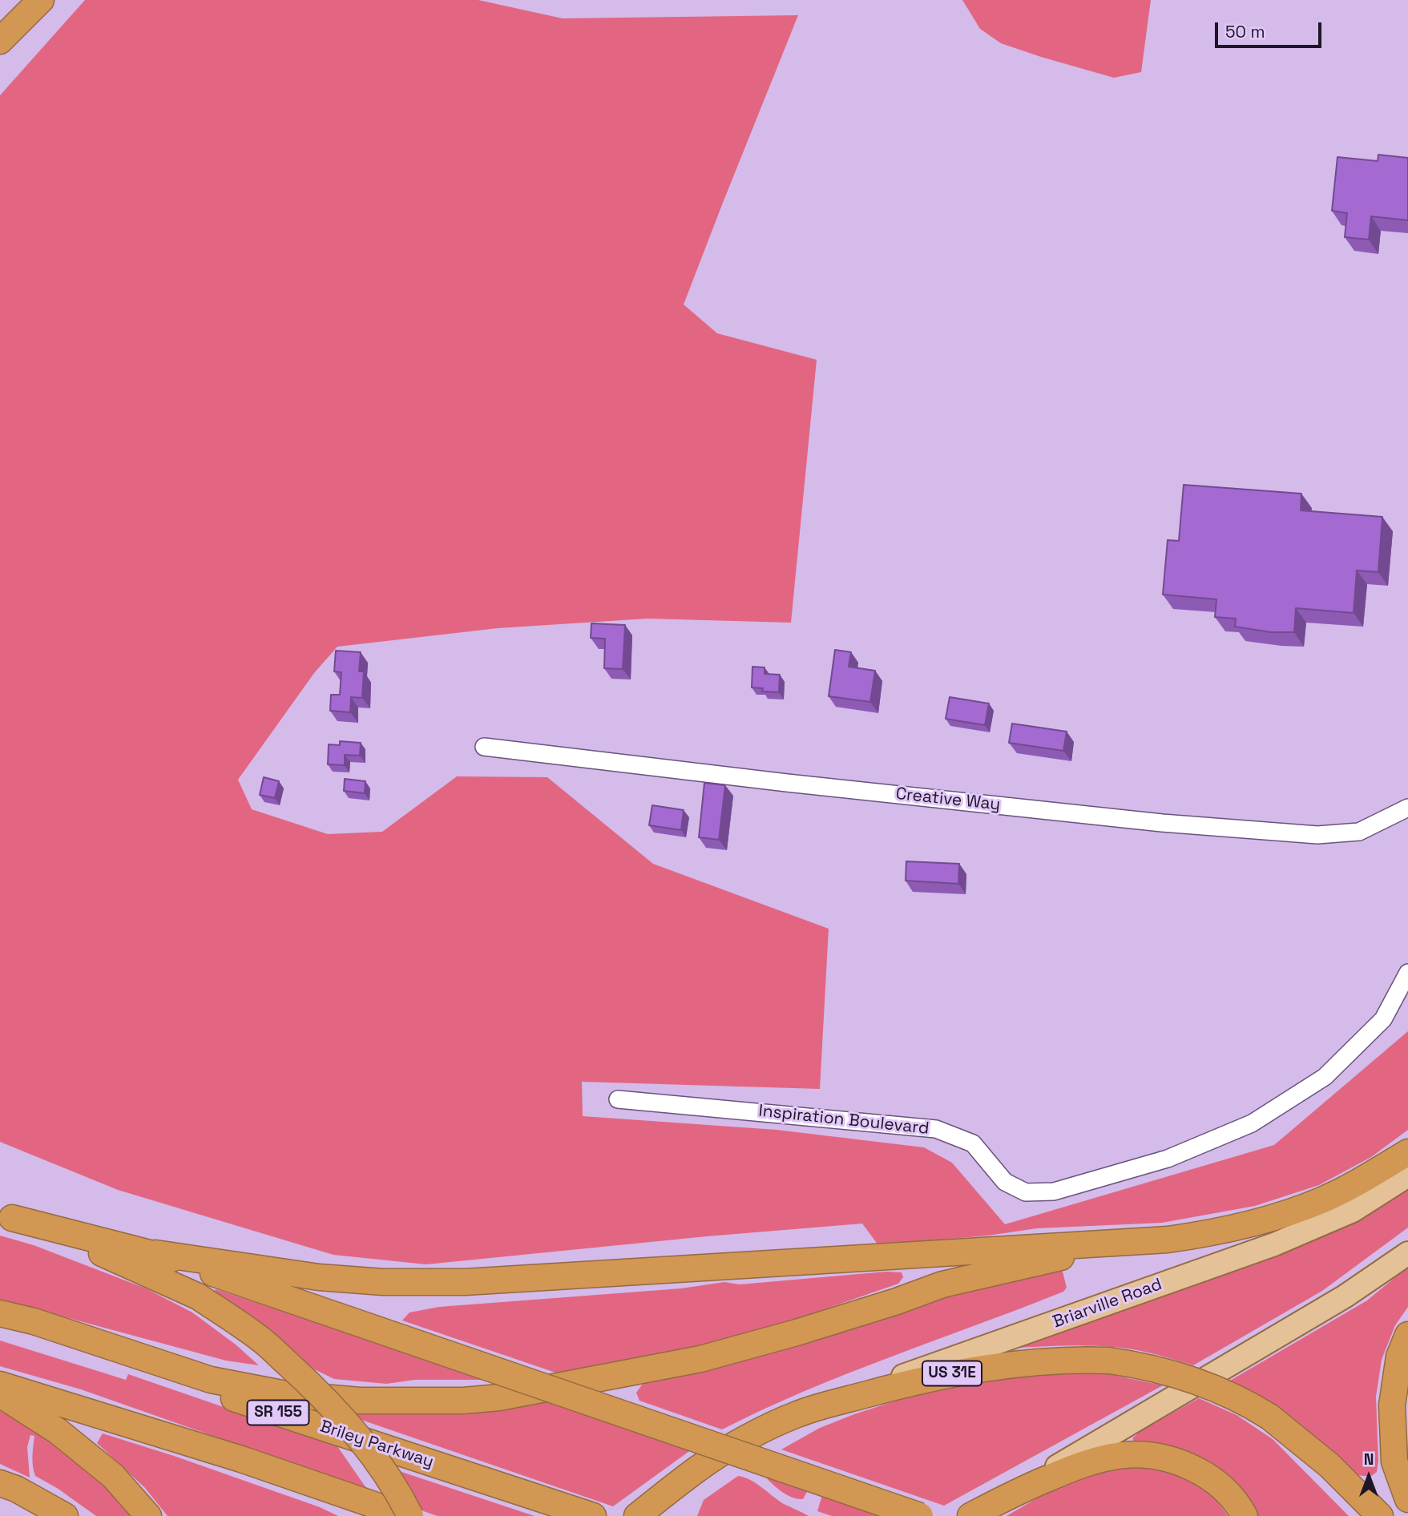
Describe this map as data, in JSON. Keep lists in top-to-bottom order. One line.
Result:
{"streets":{"highway":["US 31E","SR 155","Briley Parkway"],"main road":["Briarville Road"],"street":["Creative Way","Inspiration Boulevard"]},"crossings":[["Briarville Road","US 31E"]],"scale_bar":"50 m","north":"top"}
